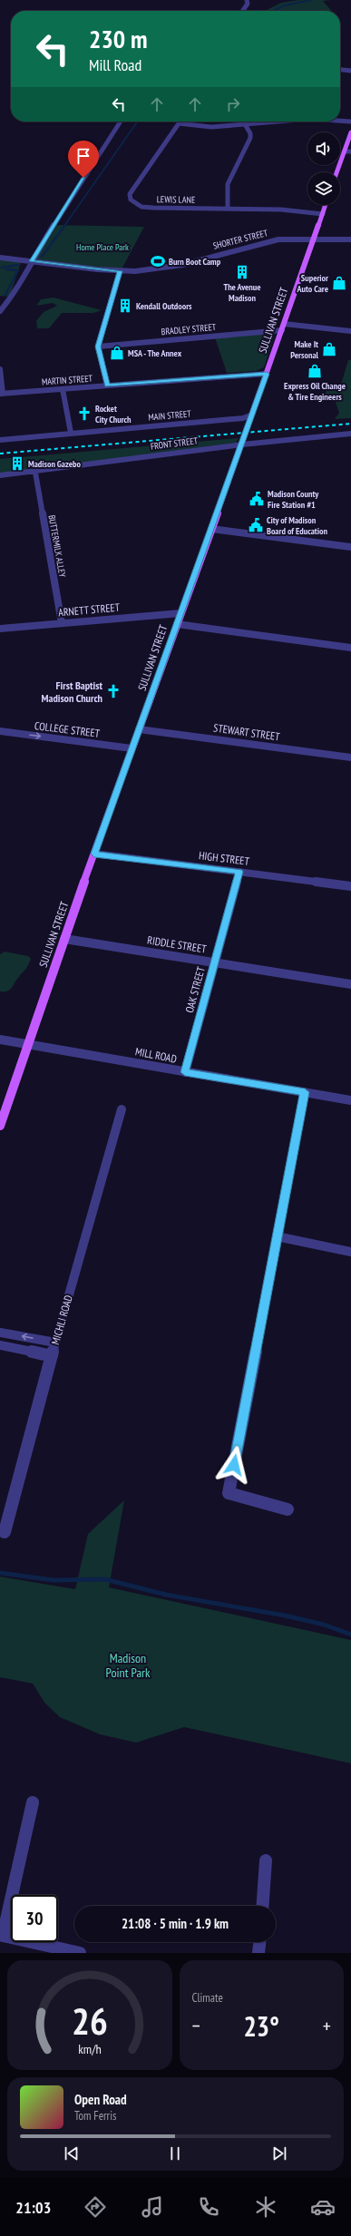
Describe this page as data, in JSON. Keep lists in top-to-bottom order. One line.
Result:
{"streets":{"main road":["SULLIVAN STREET"],"street":["LEWIS LANE","SHORTER STREET","BRADLEY STREET","MARTIN STREET","MAIN STREET","FRONT STREET","BUTTERMILK ALLEY","ARNETT STREET","COLLEGE STREET","STEWART STREET","HIGH STREET","RIDDLE STREET","OAK STREET","MILL ROAD","MICHLI ROAD"]},"crossings":[["LEWIS LANE","SULLIVAN STREET"],["SHORTER STREET","SULLIVAN STREET"],["SULLIVAN STREET","BRADLEY STREET"],["SULLIVAN STREET","MARTIN STREET"],["SULLIVAN STREET","MAIN STREET"],["SULLIVAN STREET","FRONT STREET"],["SULLIVAN STREET","ARNETT STREET"],["SULLIVAN STREET","COLLEGE STREET"],["SULLIVAN STREET","STEWART STREET"],["SULLIVAN STREET","HIGH STREET"],["SULLIVAN STREET","RIDDLE STREET"],["SULLIVAN STREET","MILL ROAD"],["FRONT STREET","BUTTERMILK ALLEY"],["BUTTERMILK ALLEY","ARNETT STREET"],["HIGH STREET","OAK STREET"],["RIDDLE STREET","OAK STREET"],["OAK STREET","MILL ROAD"]],"one_way":["COLLEGE STREET"],"parks":["Home Place Park","Madison Point Park"],"places":{"sports":["Burn Boot Camp"],"building":["The Avenue Madison","Kendall Outdoors","Madison Gazebo"],"shop":["Superior Auto Care","Make It Personal","MSA - The Annex","Express Oil Change & Tire Engineers"],"church":["Rocket City Church","First Baptist Madison Church"],"public building":["Madison County Fire Station #1","City of Madison Board of Education"]},"page":{"turn":["230 m","Mill Road"],"limit":"30","trip":"21:08 · 5 min · 1.9 km","tile":"Climate","heat":["−","23°","+"],"song":["Open Road","Tom Ferris"],"tabs":"21:03","gauge":["26","km/h"]}}
